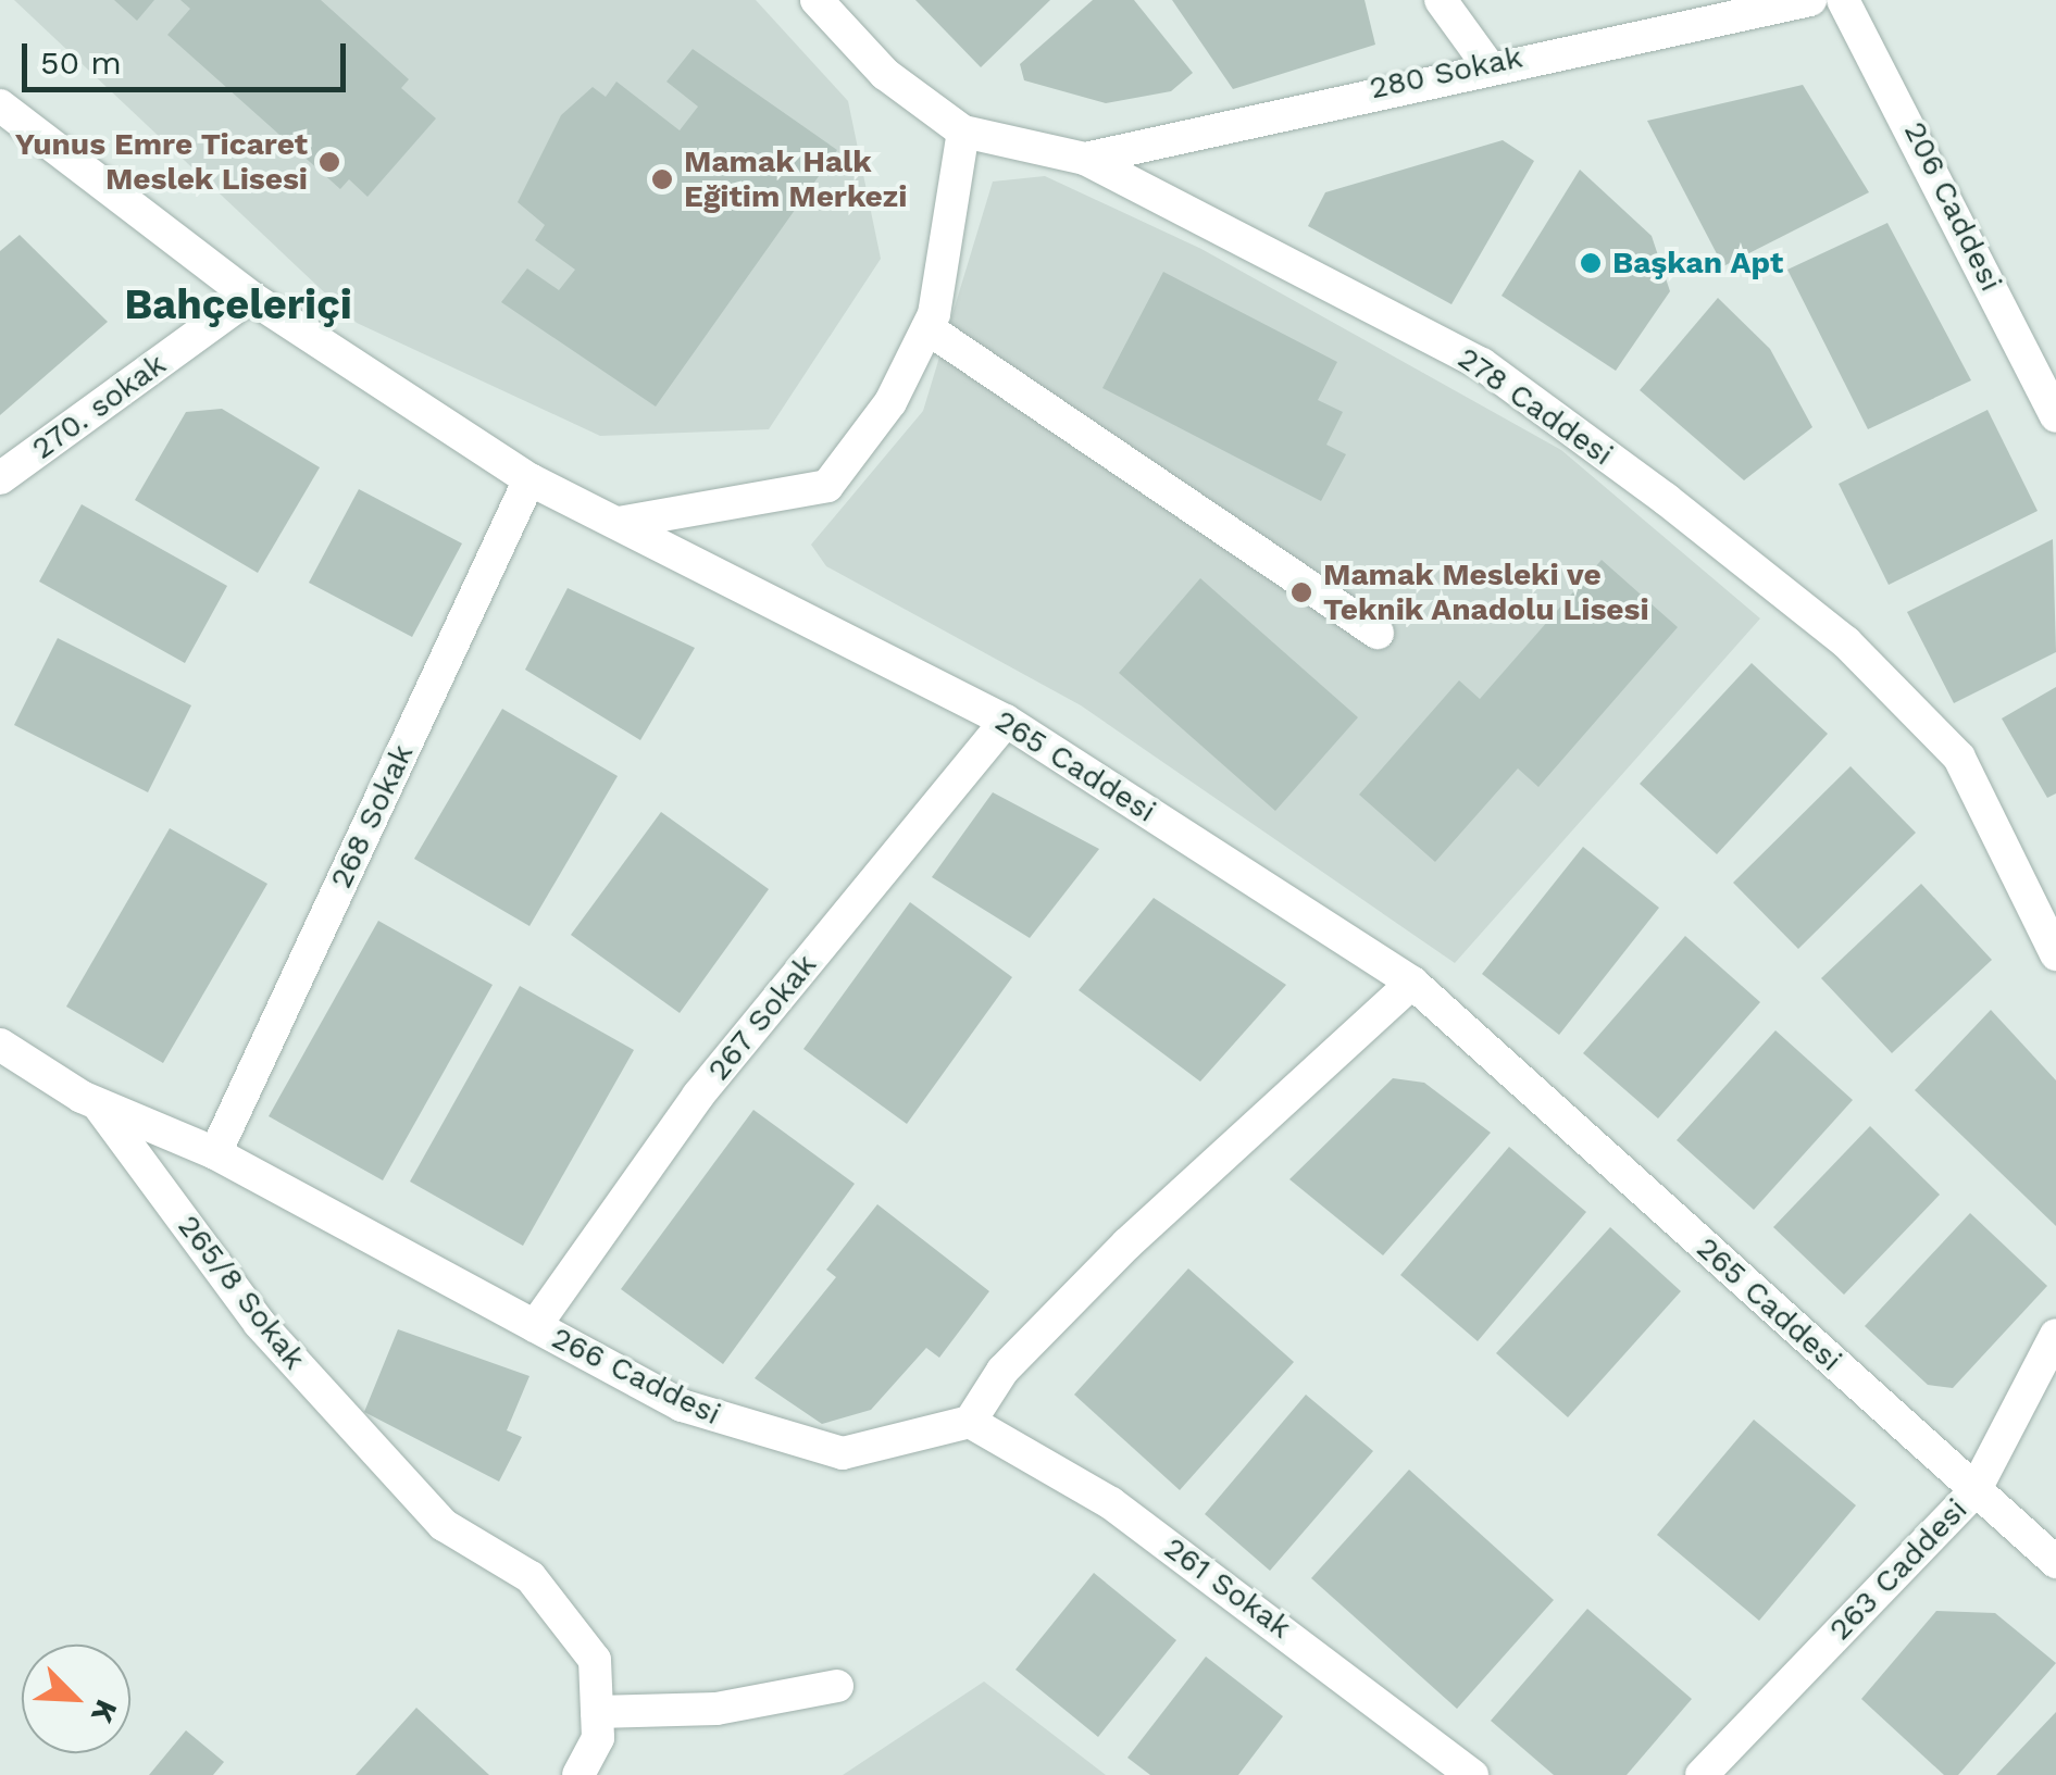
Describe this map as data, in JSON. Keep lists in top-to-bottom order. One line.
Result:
{"streets":{"street":["280 Sokak","206 Caddesi","270. sokak","278 Caddesi","265 Caddesi","268 Sokak","267 Sokak","265/8 Sokak","266 Caddesi","263 Caddesi","261 Sokak"]},"crossings":[["280 Sokak","278 Caddesi"],["270. sokak","265 Caddesi"],["265 Caddesi","268 Sokak"],["265 Caddesi","267 Sokak"],["265 Caddesi","263 Caddesi"],["268 Sokak","266 Caddesi"],["267 Sokak","266 Caddesi"],["265/8 Sokak","266 Caddesi"],["266 Caddesi","261 Sokak"]],"districts":["Bahçeleriçi"],"places":["Yunus Emre Ticaret Meslek Lisesi","Mamak Halk Eğitim Merkezi","Başkan Apt","Mamak Mesleki ve Teknik Anadolu Lisesi"],"scale_bar":"50 m","north":"bottom right"}
